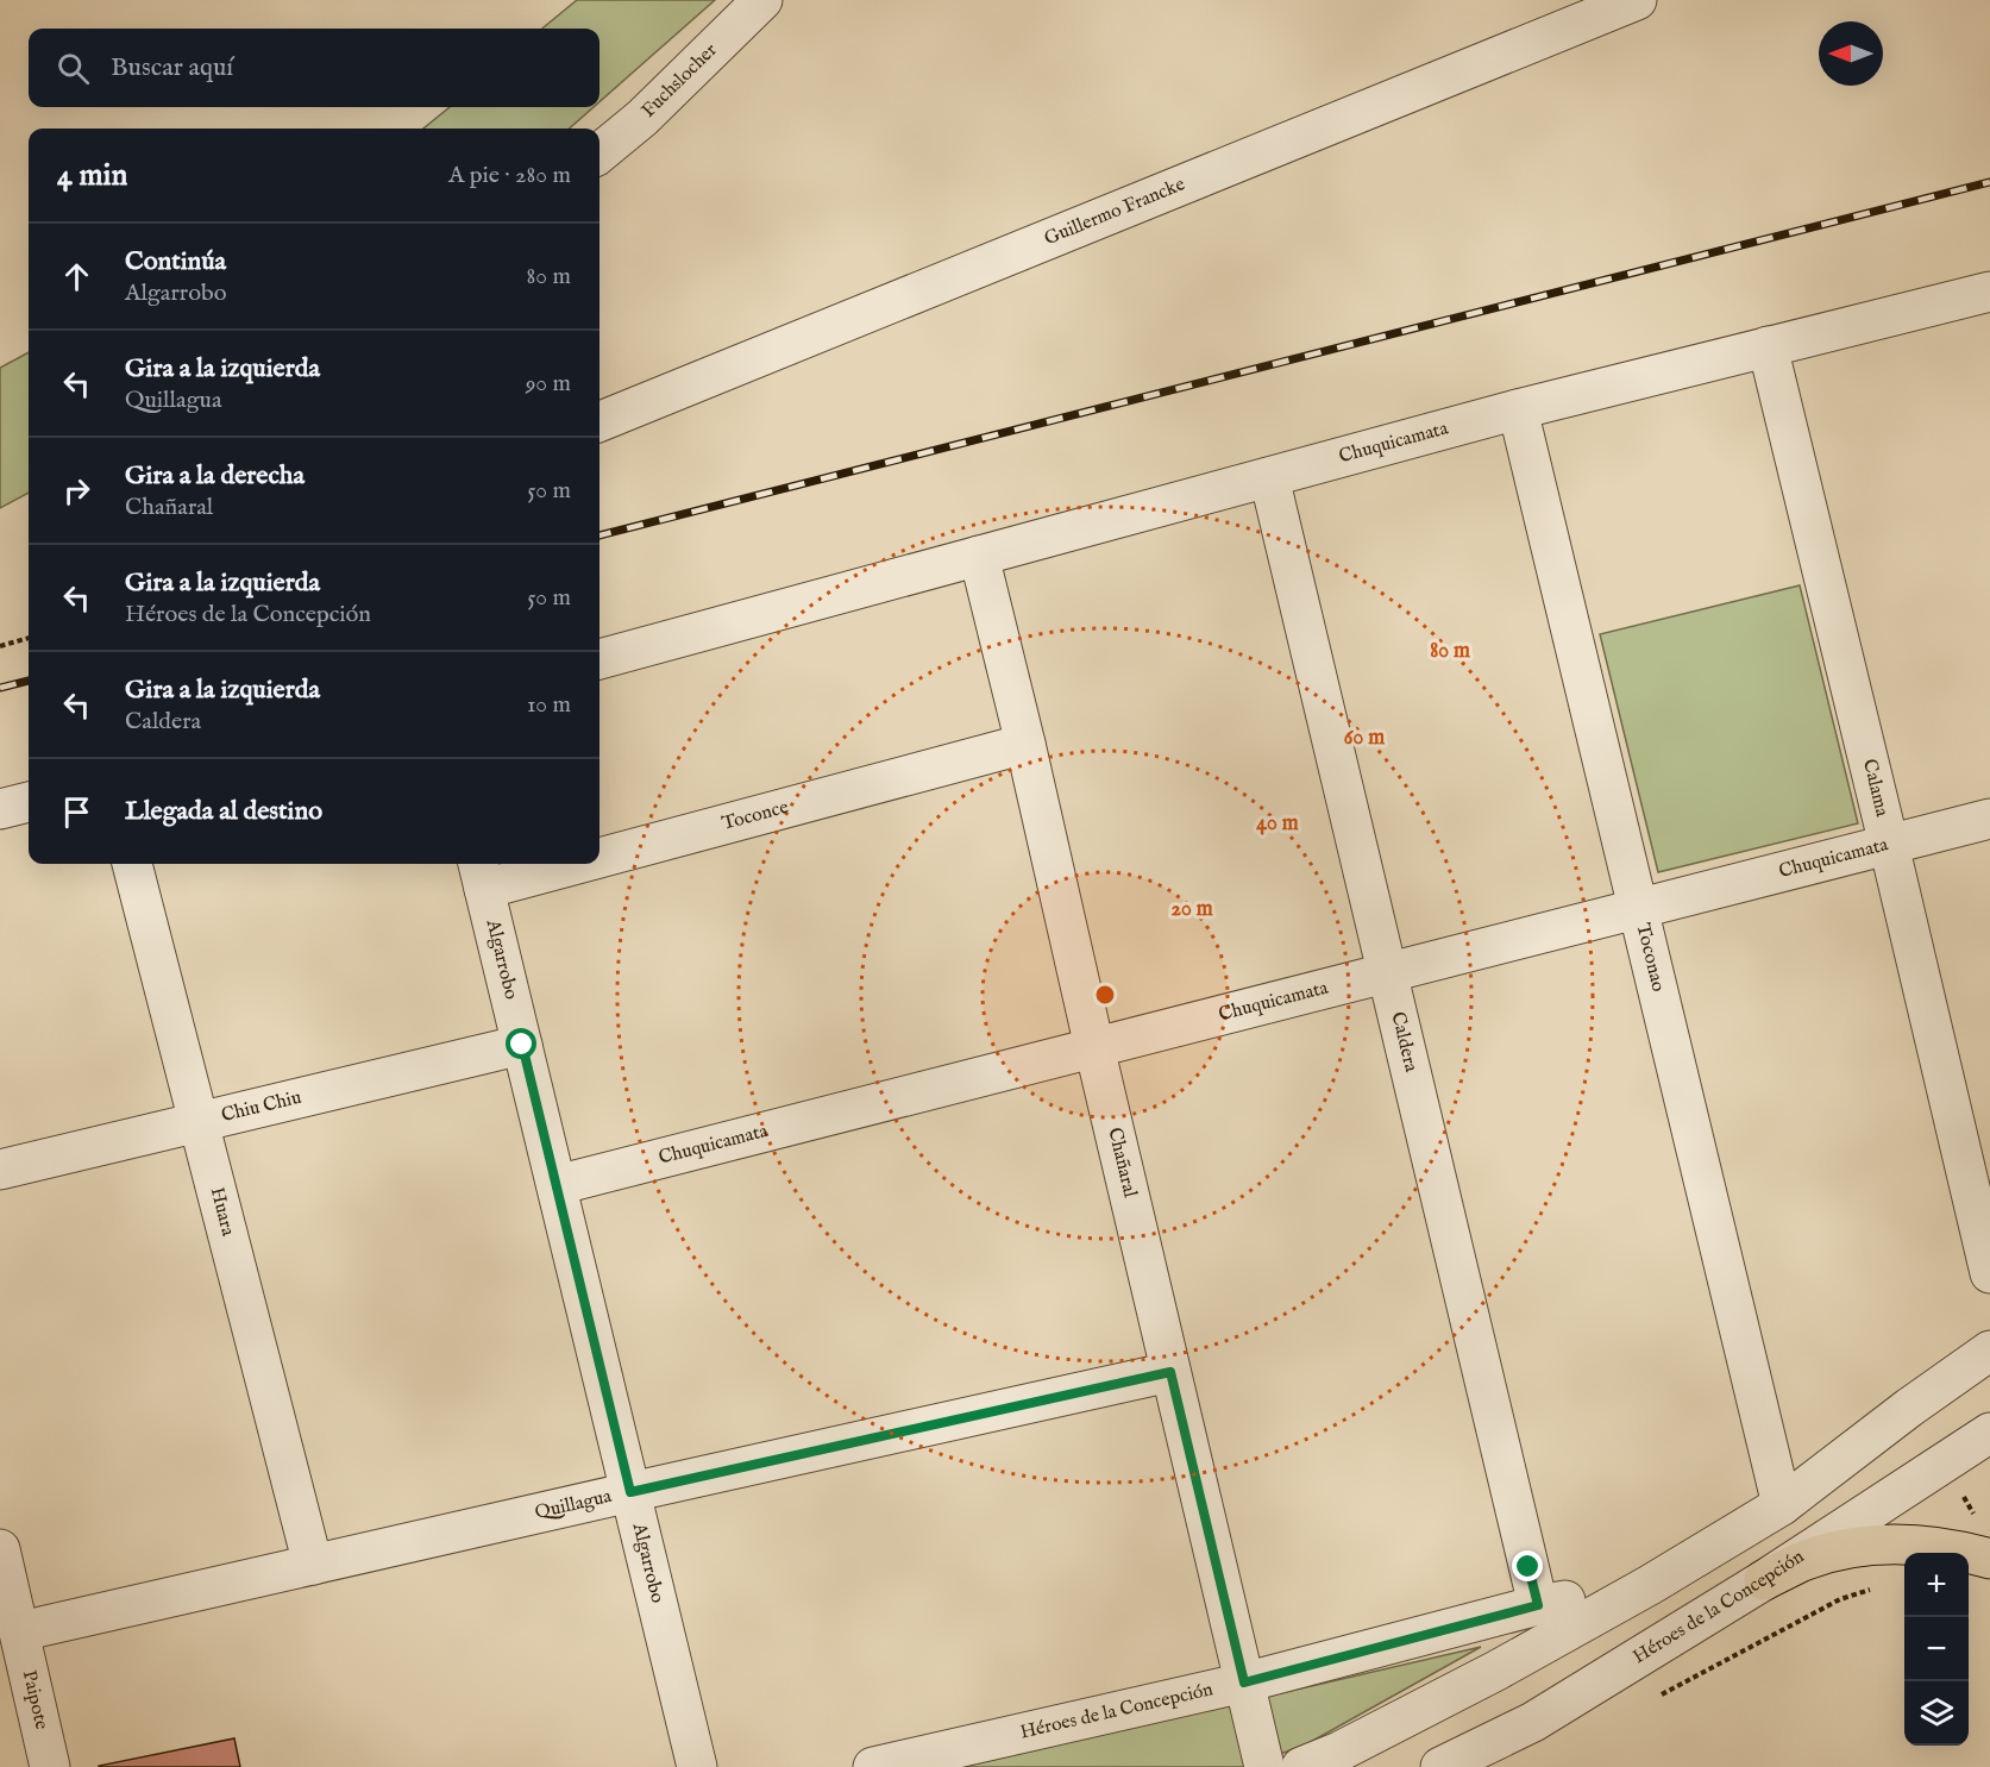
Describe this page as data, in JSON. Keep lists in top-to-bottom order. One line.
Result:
{"streets":{"street":["Fuchslocher","Guillermo Francke","Chuquicamata","Calama","Toconce","Toconao","Algarrobo","Caldera","Chiu Chiu","Chañaral","Huara","Quillagua","Héroes de la Concepción","Paipote"]},"crossings":[["Chuquicamata","Calama"],["Chuquicamata","Toconao"],["Chuquicamata","Algarrobo"],["Chuquicamata","Caldera"],["Chuquicamata","Chañaral"],["Toconce","Algarrobo"],["Toconce","Chañaral"],["Toconao","Héroes de la Concepción"],["Algarrobo","Chiu Chiu"],["Algarrobo","Quillagua"],["Caldera","Héroes de la Concepción"],["Chiu Chiu","Huara"],["Chañaral","Quillagua"],["Chañaral","Héroes de la Concepción"],["Huara","Quillagua"],["Quillagua","Paipote"]],"north":"left","page":{"search":"Buscar aquí","heading":["4 min","A pie · 280 m"],"list":[["Continúa","Algarrobo","80 m"],["Gira a la izquierda","Quillagua","90 m"],["Gira a la derecha","Chañaral","50 m"],["Gira a la izquierda","Héroes de la Concepción","50 m"],["Gira a la izquierda","Caldera","10 m"],"Llegada al destino"],"map_buttons":["+","−"]},"rings":["80 m","60 m","40 m","20 m"]}
